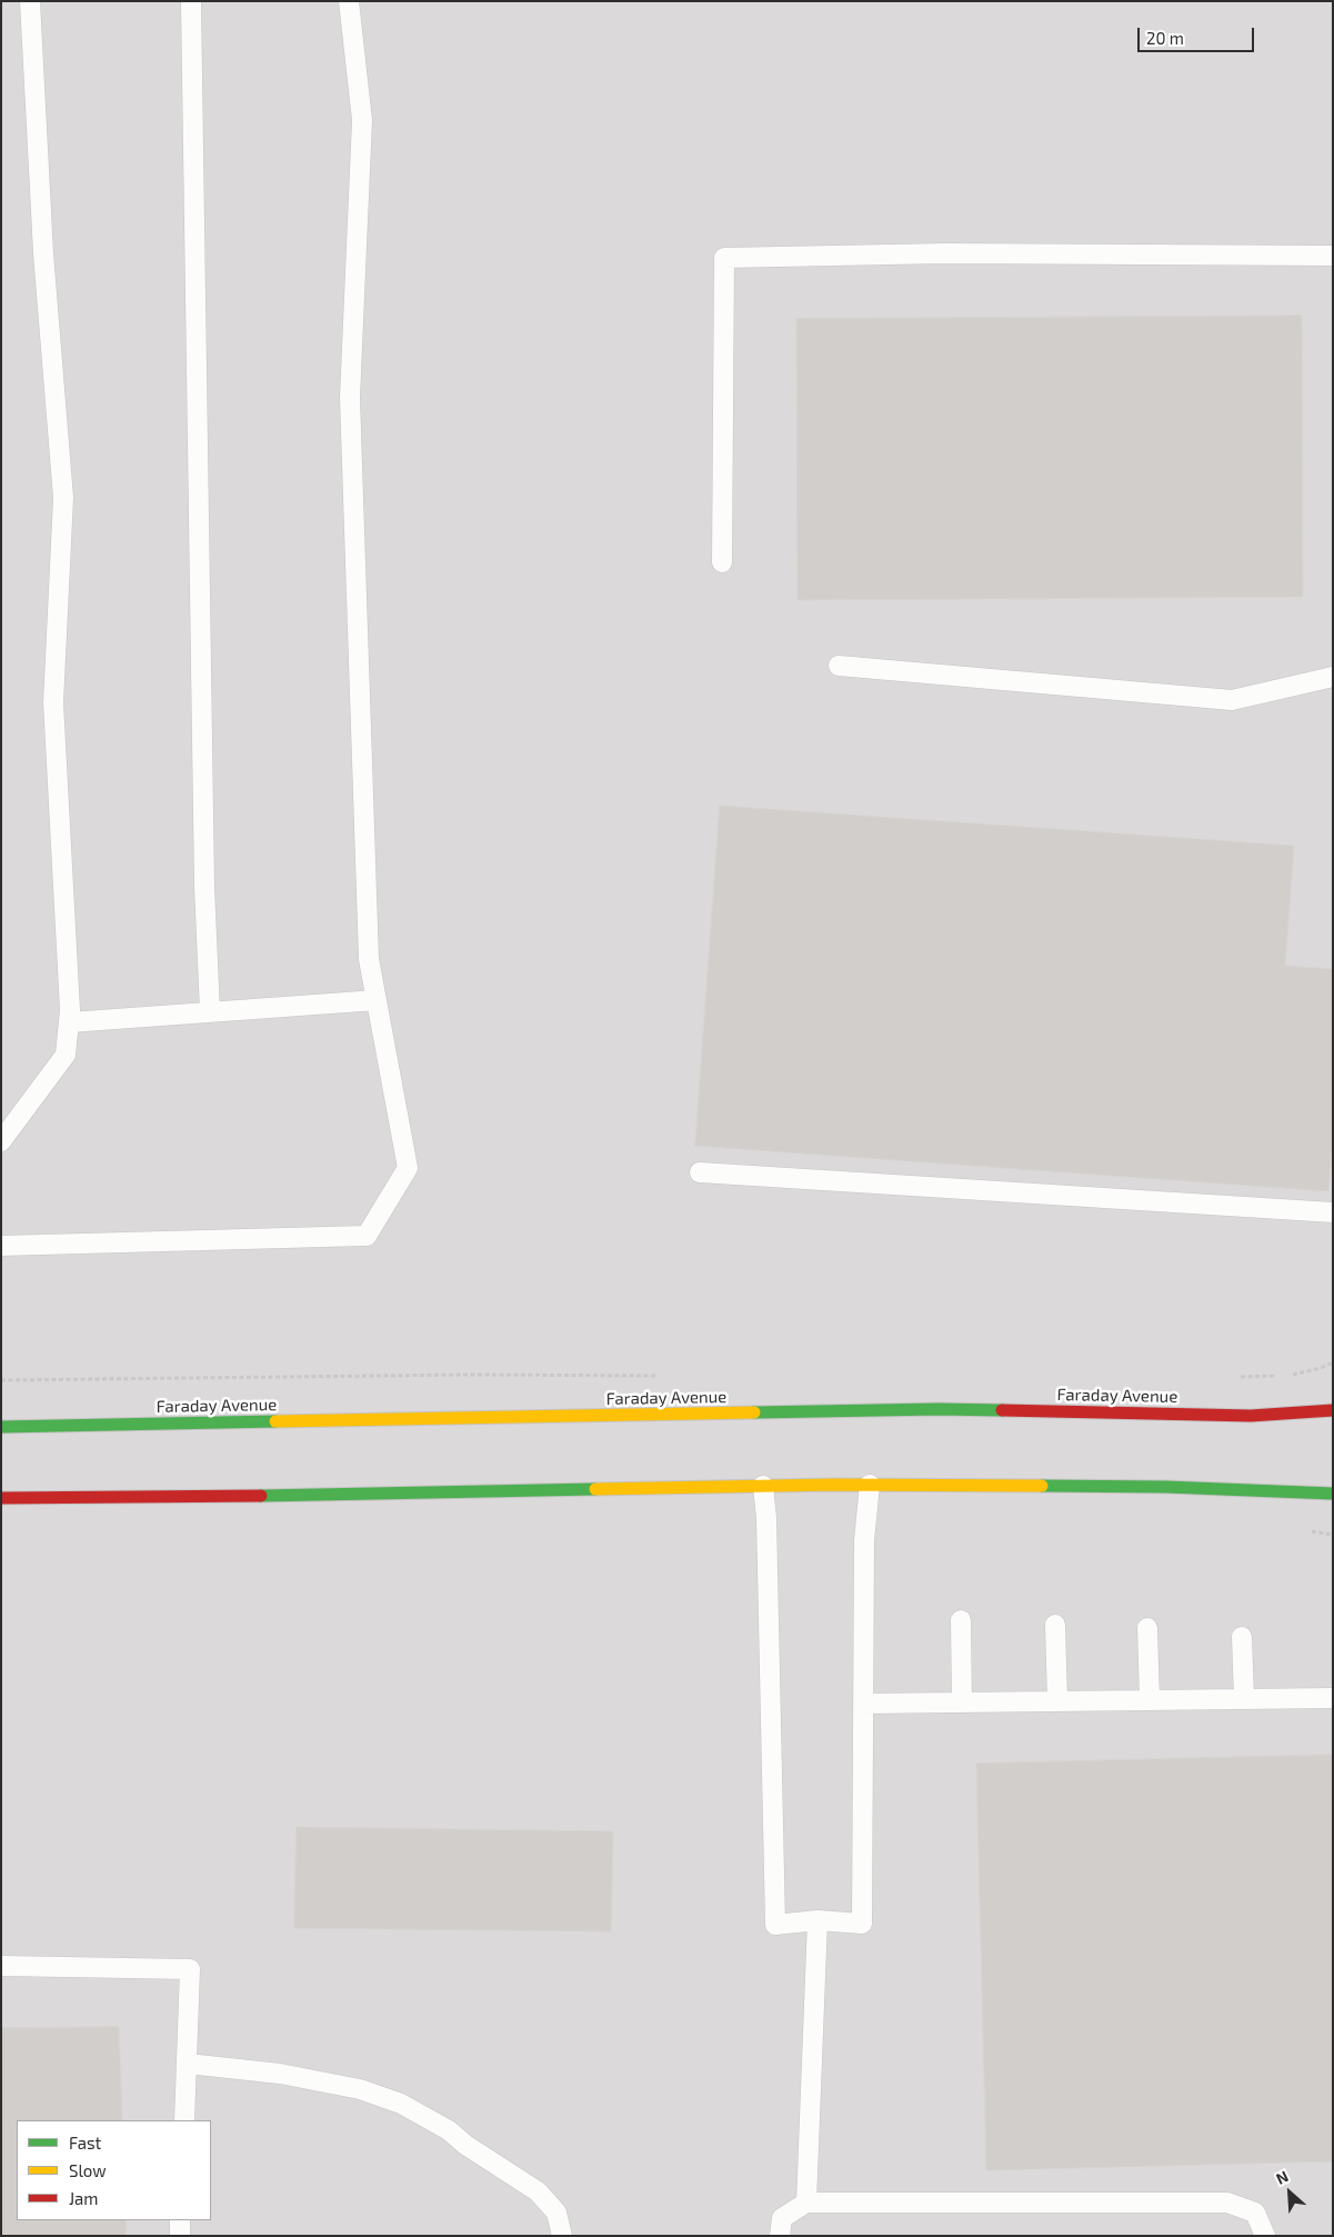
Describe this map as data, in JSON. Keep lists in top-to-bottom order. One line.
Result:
{"streets":{"street":["Faraday Avenue"]},"legend":["Fast","Slow","Jam"],"scale_bar":"20 m","north":"top left"}
